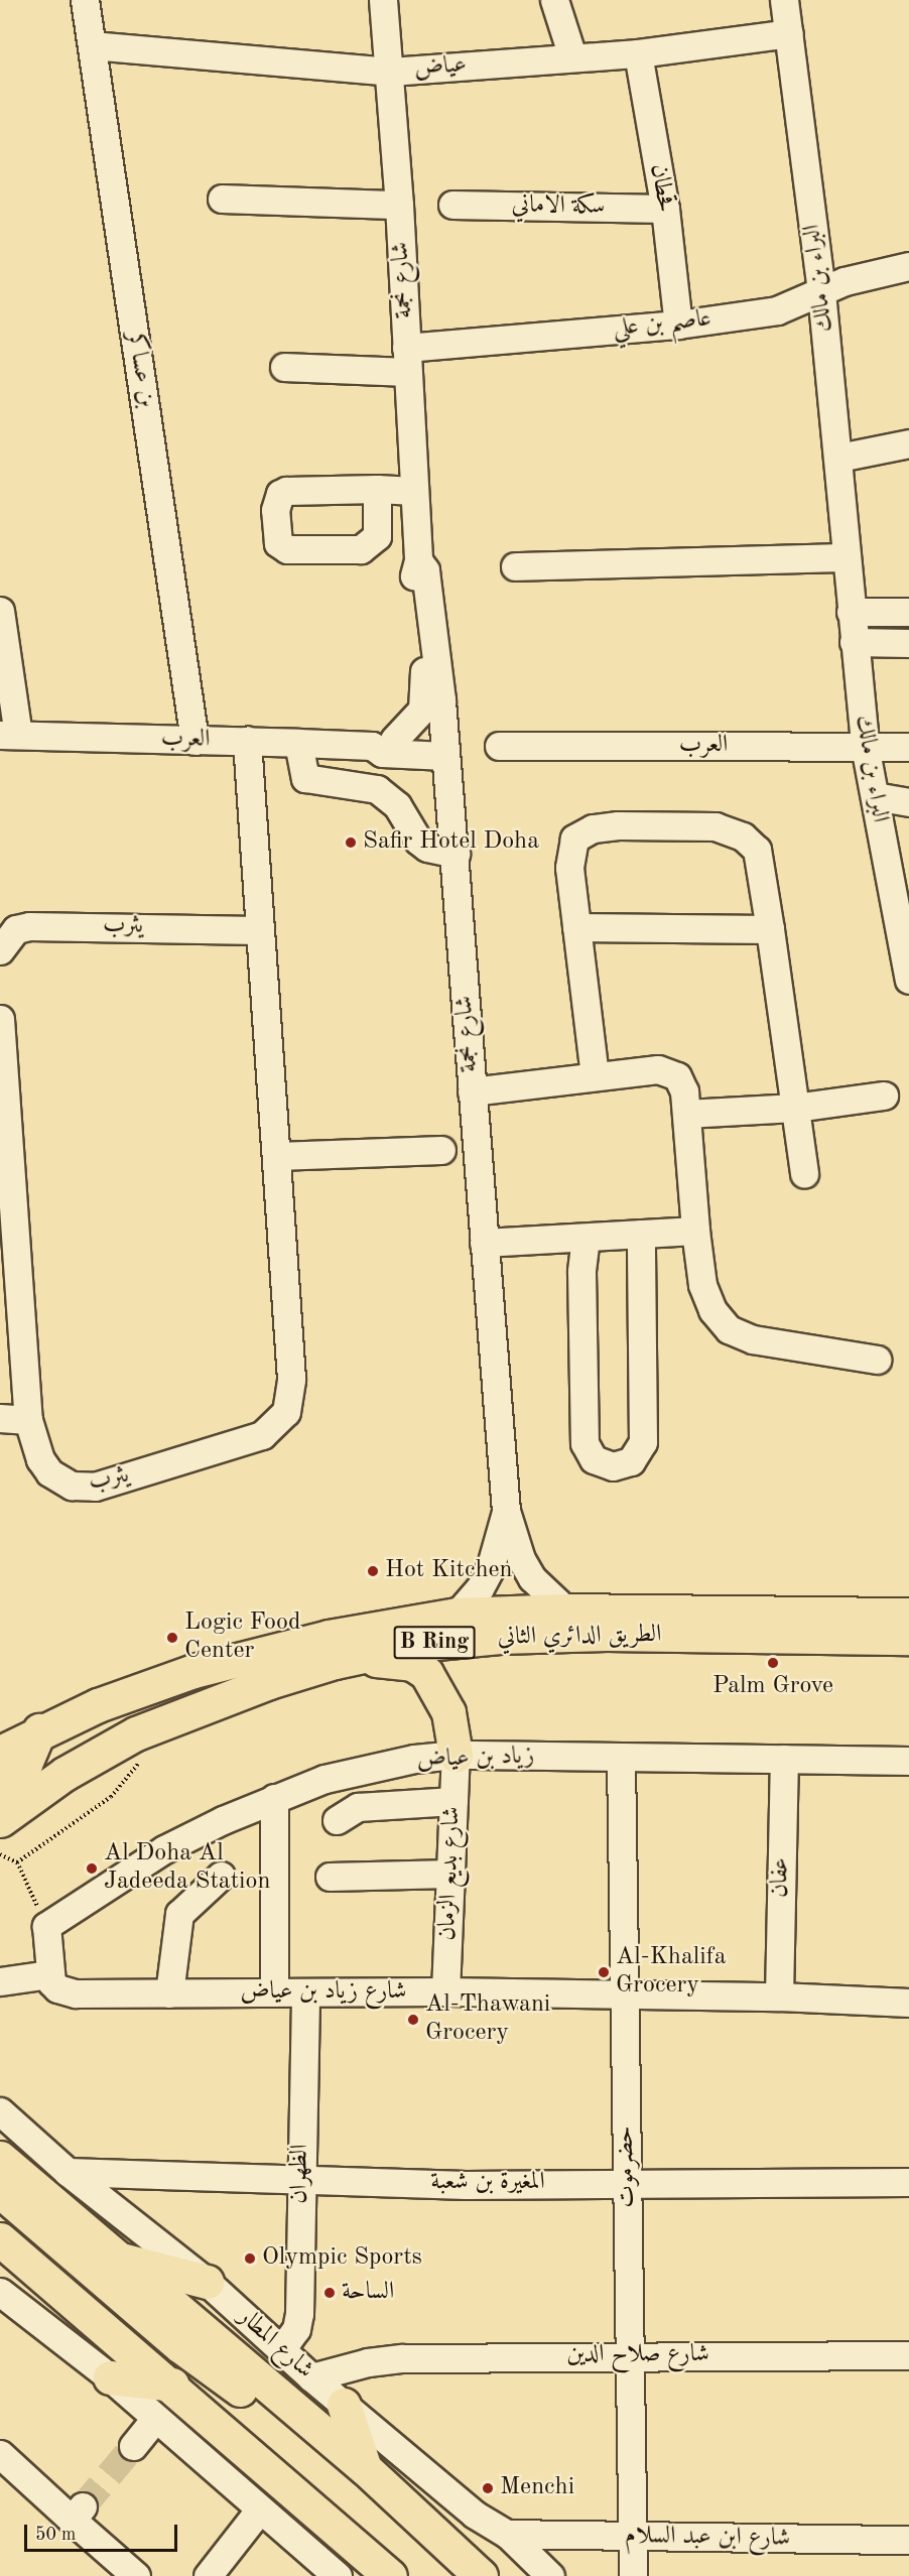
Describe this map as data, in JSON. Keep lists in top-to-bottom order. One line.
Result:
{"streets":{"main road":["الطريق الدائري الثاني","B Ring","شارع المطار"],"street":["عياض","قحطان","سكة الاماني","البراء بن مالك","شارع نجمة","عاصم بن علي","بن عساكر","العرب","يثرب","زياد بن عياض","شارع بديع الزمان","عفان","شارع زياد بن عياض","حضرموت","الظهران","المغيرة بن شعبة","شارع صلاح الدين","شارع ابن عبد السلام"]},"crossings":[["عياض","قحطان"],["عياض","البراء بن مالك"],["عياض","شارع نجمة"],["عياض","بن عساكر"],["قحطان","سكة الاماني"],["قحطان","عاصم بن علي"],["البراء بن مالك","عاصم بن علي"],["البراء بن مالك","العرب"],["شارع نجمة","عاصم بن علي"],["شارع نجمة","العرب"],["شارع نجمة","الطريق الدائري الثاني"],["بن عساكر","العرب"],["العرب","يثرب"],["زياد بن عياض","شارع بديع الزمان"],["زياد بن عياض","عفان"],["زياد بن عياض","حضرموت"],["شارع بديع الزمان","شارع زياد بن عياض"],["عفان","شارع زياد بن عياض"],["شارع زياد بن عياض","حضرموت"],["شارع زياد بن عياض","الظهران"],["حضرموت","المغيرة بن شعبة"],["حضرموت","شارع صلاح الدين"],["حضرموت","شارع ابن عبد السلام"],["الظهران","المغيرة بن شعبة"],["الظهران","شارع المطار"],["المغيرة بن شعبة","شارع المطار"],["شارع المطار","شارع صلاح الدين"],["شارع المطار","شارع ابن عبد السلام"]],"places":["Safir Hotel Doha","Hot Kitchen","Logic Food Center","Palm Grove","Al Doha Al Jadeeda Station","Al-Khalifa Grocery","Al-Thawani Grocery","Olympic Sports","الساحة","Menchi"],"scale_bar":"50 m"}
